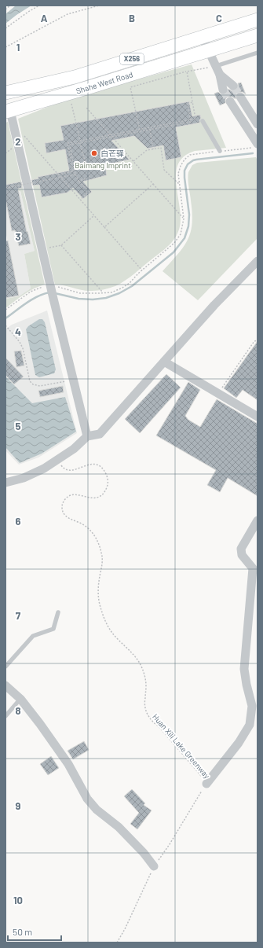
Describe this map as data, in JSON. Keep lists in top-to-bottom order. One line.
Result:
{"streets":{"main road":["X256","Shahe West Road"],"path":["Huan Xili Lake Greenway"]},"parks":["Baimang Imprint"],"places":["白芒驿"],"scale_bar":"50 m","grid":{"columns":["A","B","C"],"rows":["1","2","3","4","5","6","7","8","9","10"]}}
